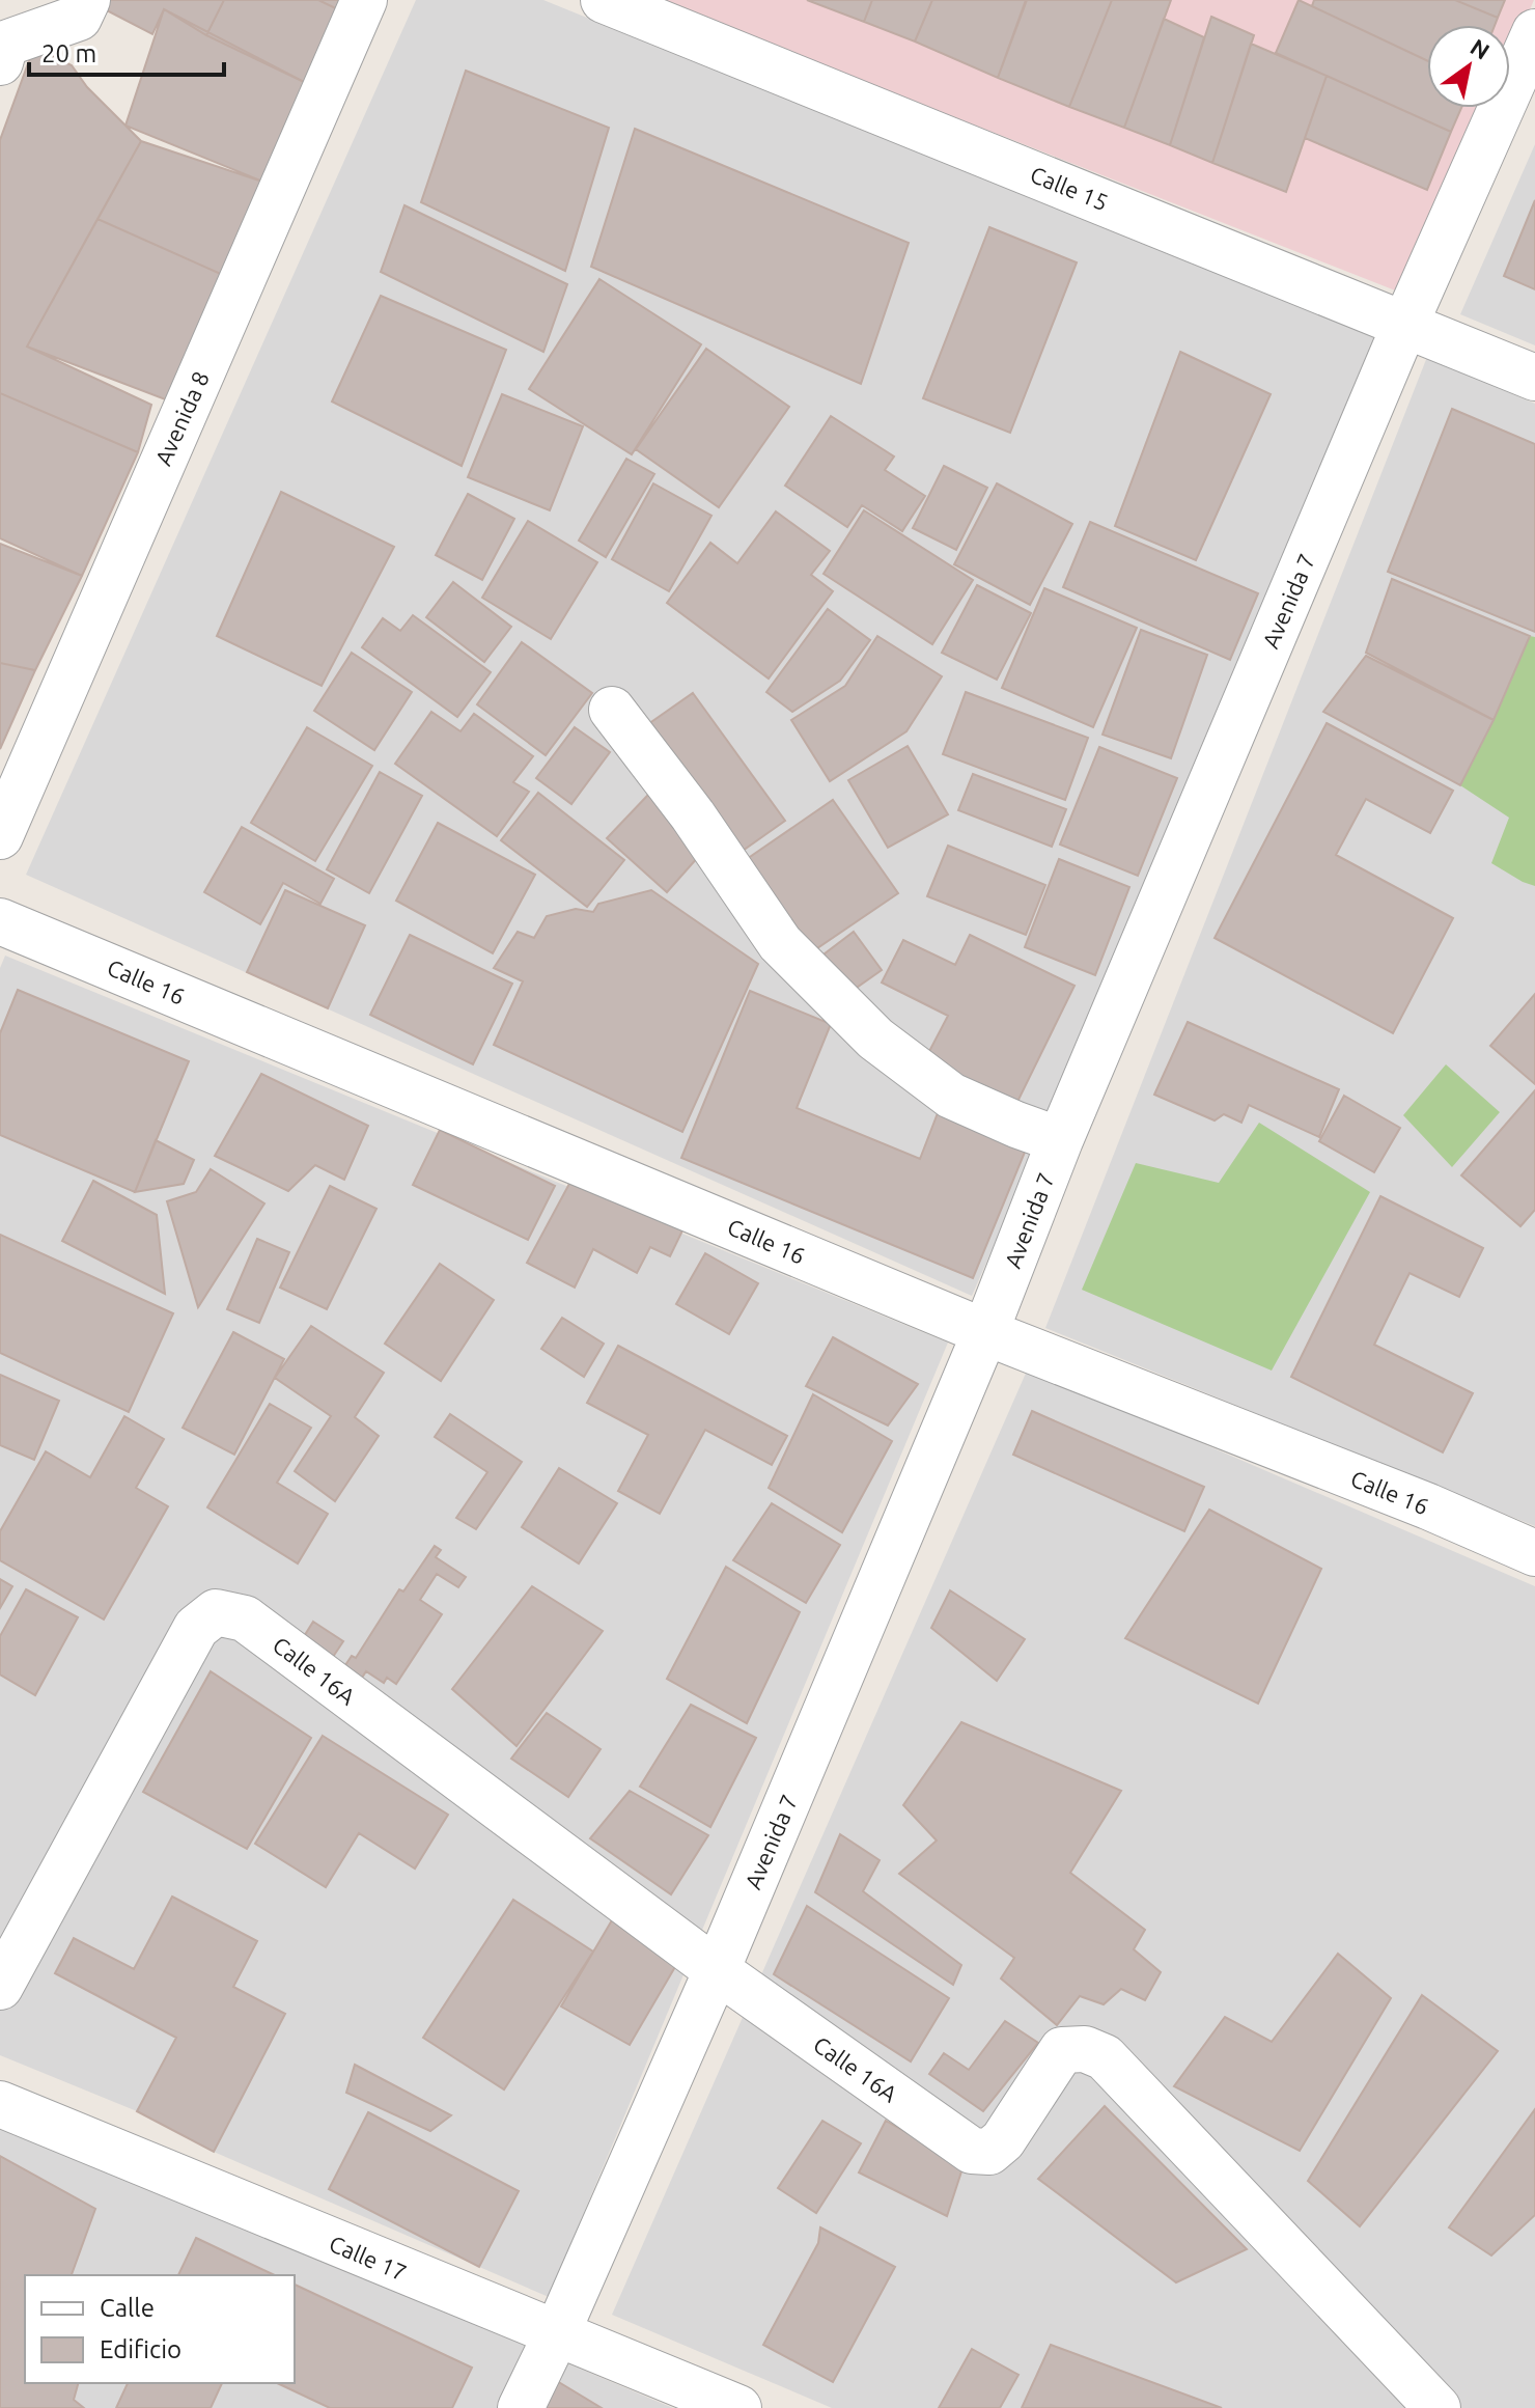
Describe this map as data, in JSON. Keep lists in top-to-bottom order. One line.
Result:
{"streets":{"street":["Calle 15","Avenida 8","Avenida 7","Calle 16","Calle 16A","Calle 17"]},"crossings":[["Calle 15","Avenida 7"],["Avenida 7","Calle 16"],["Avenida 7","Calle 16A"],["Avenida 7","Calle 17"]],"legend":["Calle","Edificio"],"scale_bar":"20 m","north":"top right"}
